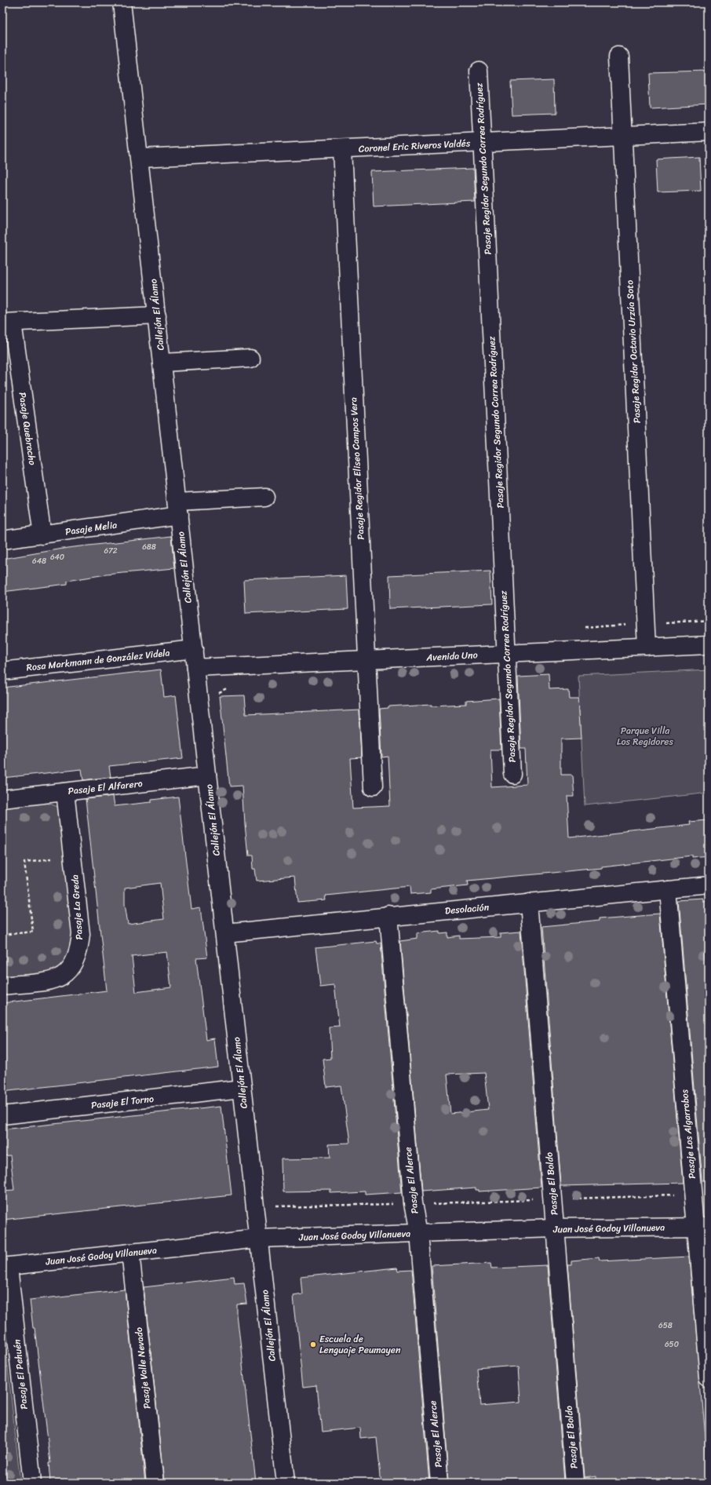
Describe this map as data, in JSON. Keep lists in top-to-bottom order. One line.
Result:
{"streets":{"street":["Coronel Eric Riveros Valdés","Pasaje Regidor Segundo Correa Rodríguez","Callejón El Álamo","Pasaje Regidor Octavio Urzúa Soto","Pasaje Quebracho","Pasaje Regidor Eliseo Campos Vera","Pasaje Melia","Avenida Uno","Rosa Markmann de González Videla","Pasaje El Alfarero","Pasaje La Greda","Desolación","Pasaje El Torno","Pasaje Los Algarrobos","Pasaje El Alerce","Pasaje El Boldo","Juan José Godoy Villanueva","Pasaje Valle Nevado","Pasaje El Pehuén"]},"crossings":[["Coronel Eric Riveros Valdés","Pasaje Regidor Segundo Correa Rodríguez"],["Coronel Eric Riveros Valdés","Callejón El Álamo"],["Coronel Eric Riveros Valdés","Pasaje Regidor Octavio Urzúa Soto"],["Coronel Eric Riveros Valdés","Pasaje Regidor Eliseo Campos Vera"],["Pasaje Regidor Segundo Correa Rodríguez","Avenida Uno"],["Callejón El Álamo","Pasaje Melia"],["Callejón El Álamo","Avenida Uno"],["Callejón El Álamo","Rosa Markmann de González Videla"],["Callejón El Álamo","Pasaje El Alfarero"],["Callejón El Álamo","Desolación"],["Callejón El Álamo","Pasaje El Torno"],["Callejón El Álamo","Juan José Godoy Villanueva"],["Pasaje Regidor Octavio Urzúa Soto","Avenida Uno"],["Pasaje Quebracho","Pasaje Melia"],["Pasaje Regidor Eliseo Campos Vera","Avenida Uno"],["Pasaje El Alfarero","Pasaje La Greda"],["Desolación","Pasaje Los Algarrobos"],["Desolación","Pasaje El Alerce"],["Desolación","Pasaje El Boldo"],["Pasaje Los Algarrobos","Juan José Godoy Villanueva"],["Pasaje El Alerce","Juan José Godoy Villanueva"],["Pasaje El Boldo","Juan José Godoy Villanueva"],["Juan José Godoy Villanueva","Pasaje Valle Nevado"],["Juan José Godoy Villanueva","Pasaje El Pehuén"]],"parks":["Parque Villa Los Regidores"],"places":["Escuela de Lenguaje Peumayen"],"house_numbers":["688","672","640","648","658","650"]}
